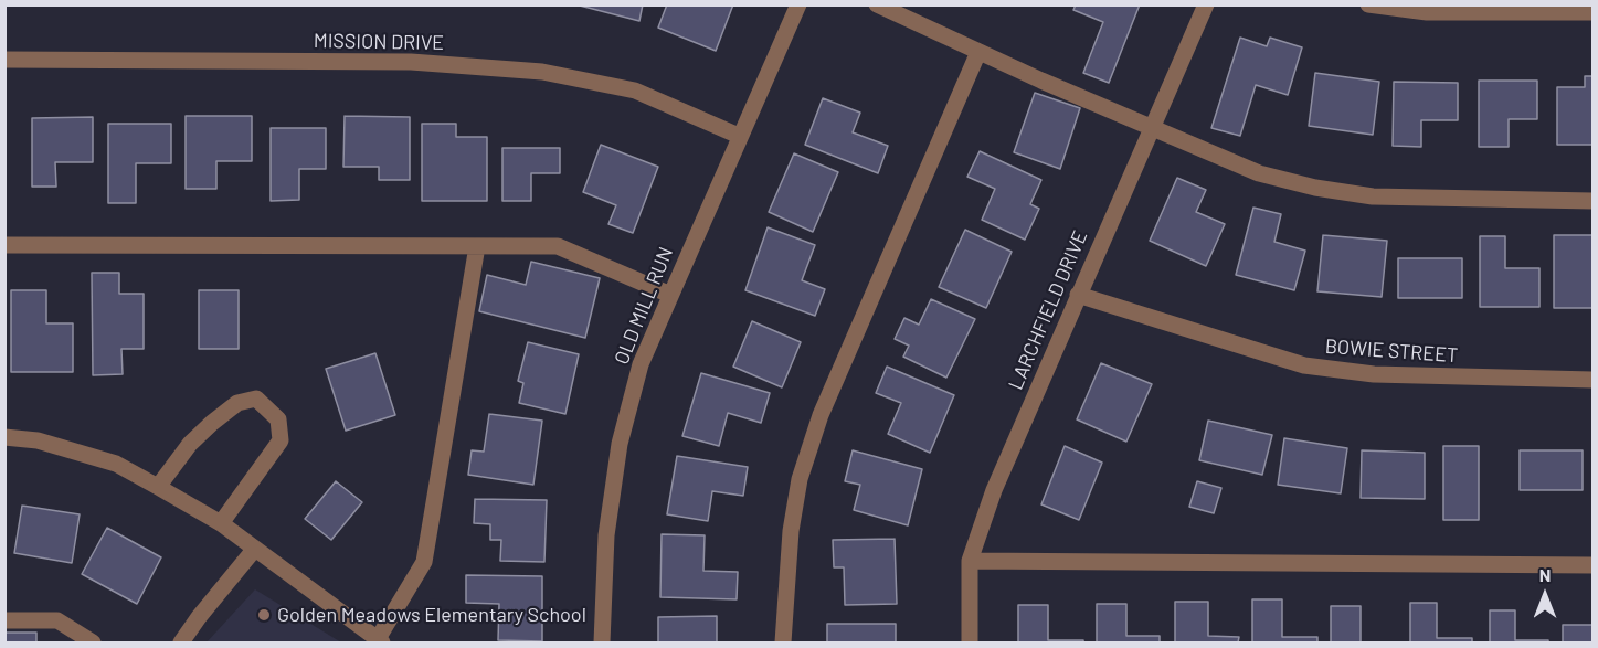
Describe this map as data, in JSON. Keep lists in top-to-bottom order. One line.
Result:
{"streets":{"street":["MISSION DRIVE","OLD MILL RUN","LARCHFIELD DRIVE","BOWIE STREET"]},"crossings":[["MISSION DRIVE","OLD MILL RUN"],["LARCHFIELD DRIVE","BOWIE STREET"]],"places":["Golden Meadows Elementary School"],"north":"top"}
